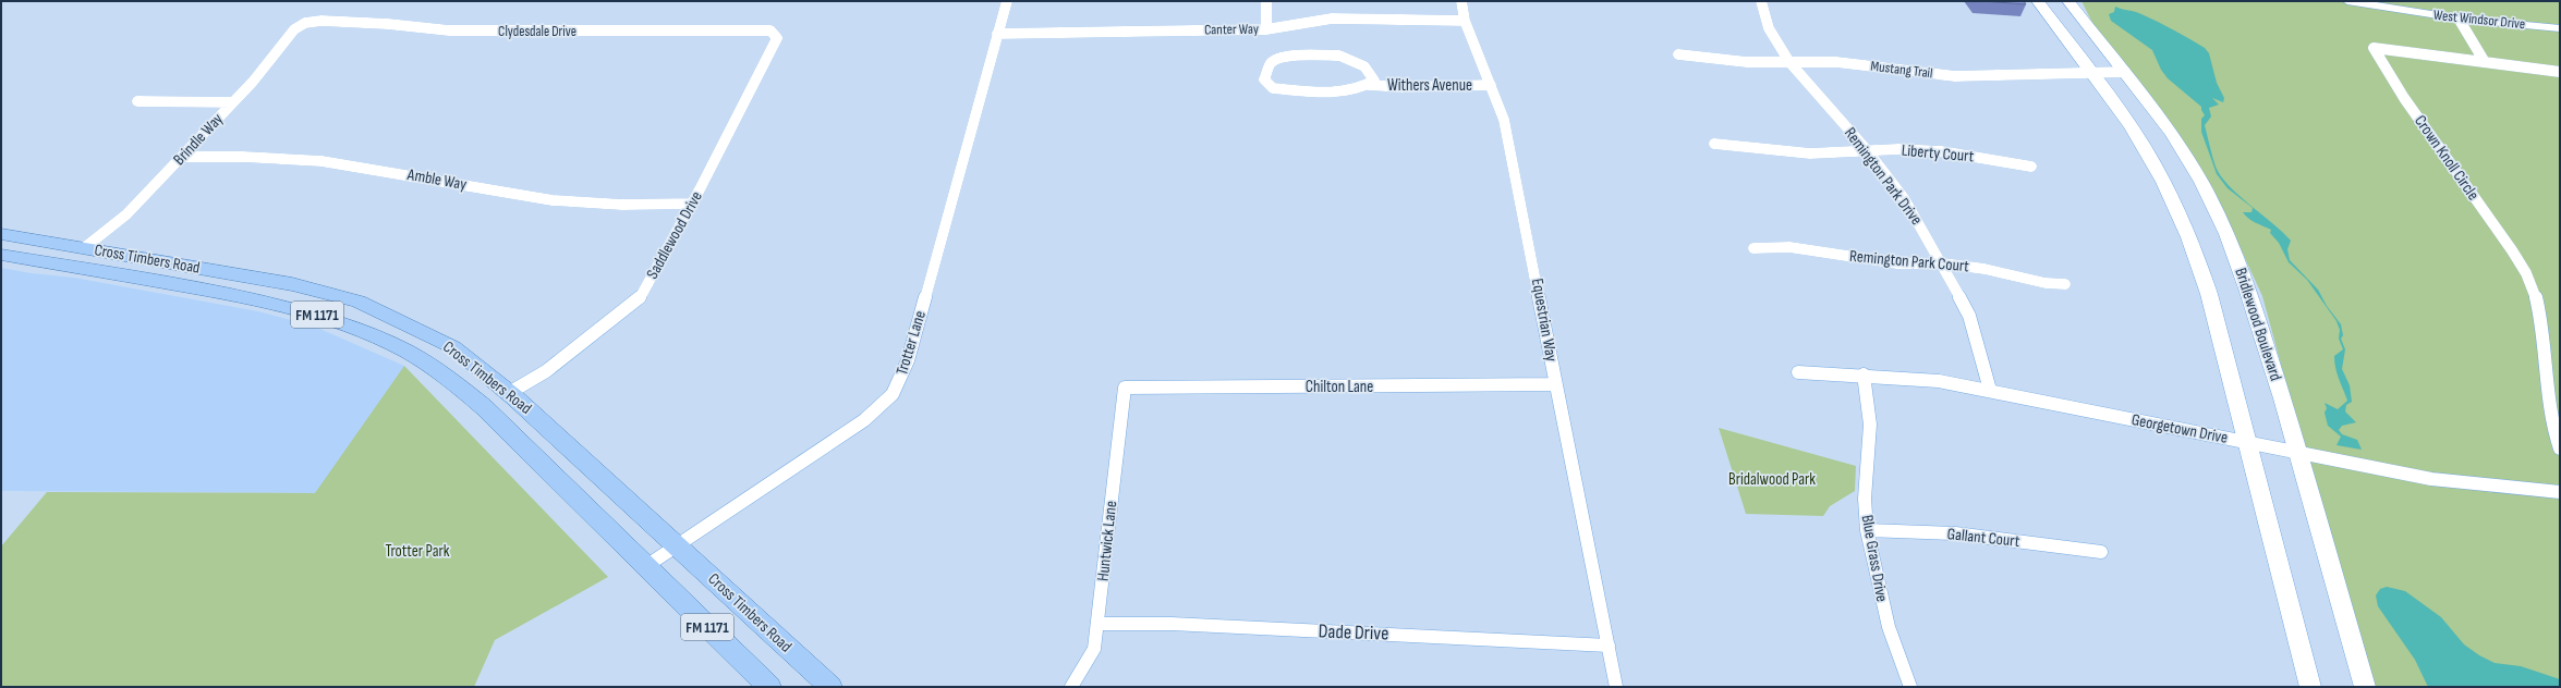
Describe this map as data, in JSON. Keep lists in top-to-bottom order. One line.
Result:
{"streets":{"main road":["Cross Timbers Road","FM 1171","Bridlewood Boulevard"],"street":["West Windsor Drive","Canter Way","Clydesdale Drive","Mustang Trail","Withers Avenue","Brindle Way","Liberty Court","Crown Knoll Circle","Remington Park Drive","Amble Way","Saddlewood Drive","Remington Park Court","Equestrian Way","Trotter Lane","Chilton Lane","Georgetown Drive","Gallant Court","Huntwick Lane","Blue Grass Drive","Dade Drive"]},"crossings":[["Canter Way","Equestrian Way"],["Canter Way","Trotter Lane"],["Clydesdale Drive","Brindle Way"],["Clydesdale Drive","Saddlewood Drive"],["Mustang Trail","Remington Park Drive"],["Mustang Trail","Bridlewood Boulevard"],["Withers Avenue","Equestrian Way"],["Brindle Way","Amble Way"],["Brindle Way","Cross Timbers Road"],["Liberty Court","Remington Park Drive"],["Remington Park Drive","Remington Park Court"],["Remington Park Drive","Georgetown Drive"],["Amble Way","Saddlewood Drive"],["Saddlewood Drive","Cross Timbers Road"],["Cross Timbers Road","Trotter Lane"],["Equestrian Way","Chilton Lane"],["Equestrian Way","Dade Drive"],["Bridlewood Boulevard","Georgetown Drive"],["Chilton Lane","Huntwick Lane"],["Georgetown Drive","Blue Grass Drive"],["Gallant Court","Blue Grass Drive"],["Huntwick Lane","Dade Drive"]],"parks":["Bridalwood Park","Trotter Park"]}
